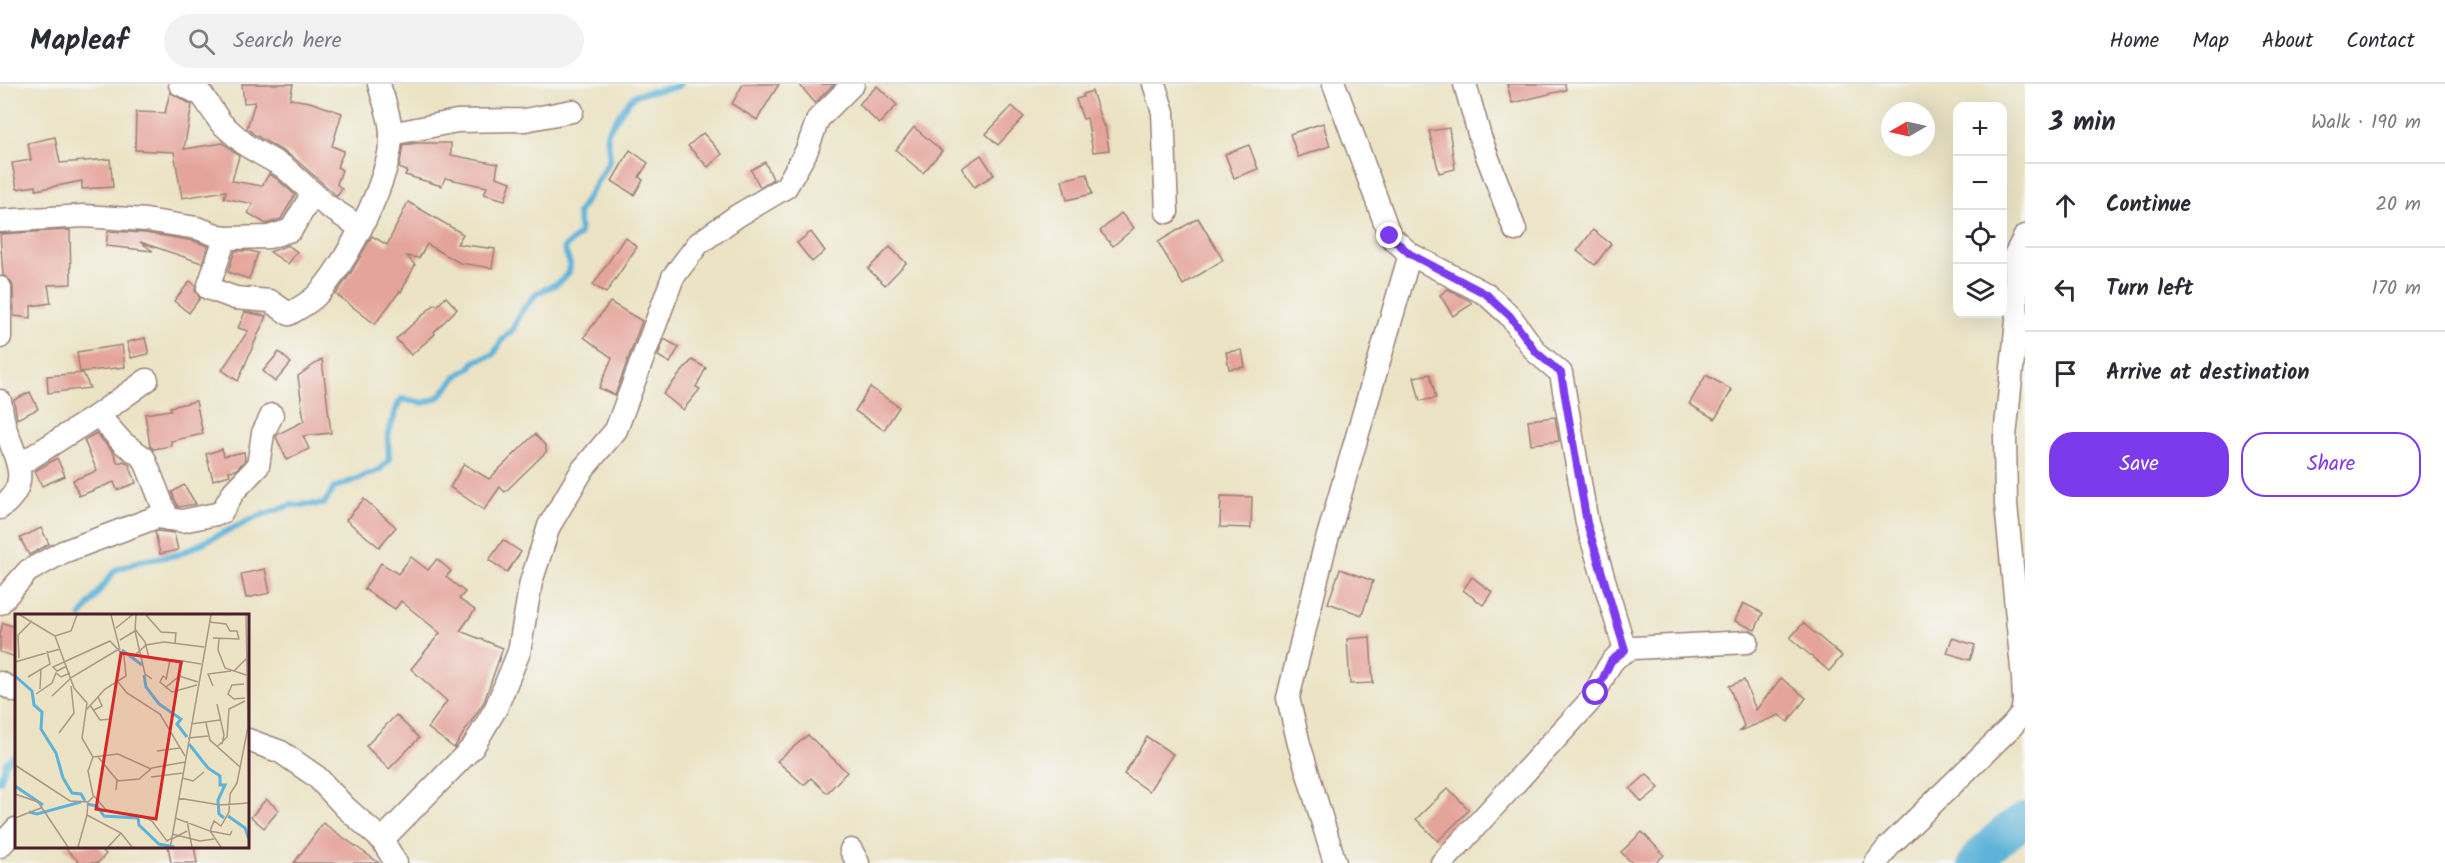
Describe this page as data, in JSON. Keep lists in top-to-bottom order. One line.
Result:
{"north":"left","page":{"header":"Mapleaf","search":"Search here","nav":["Home","Map","About","Contact"],"heading":["3 min","Walk · 190 m"],"map_buttons":["+","−"],"list":[["Continue","20 m"],["Turn left","170 m"],"Arrive at destination"],"buttons":["Save","Share"]}}
